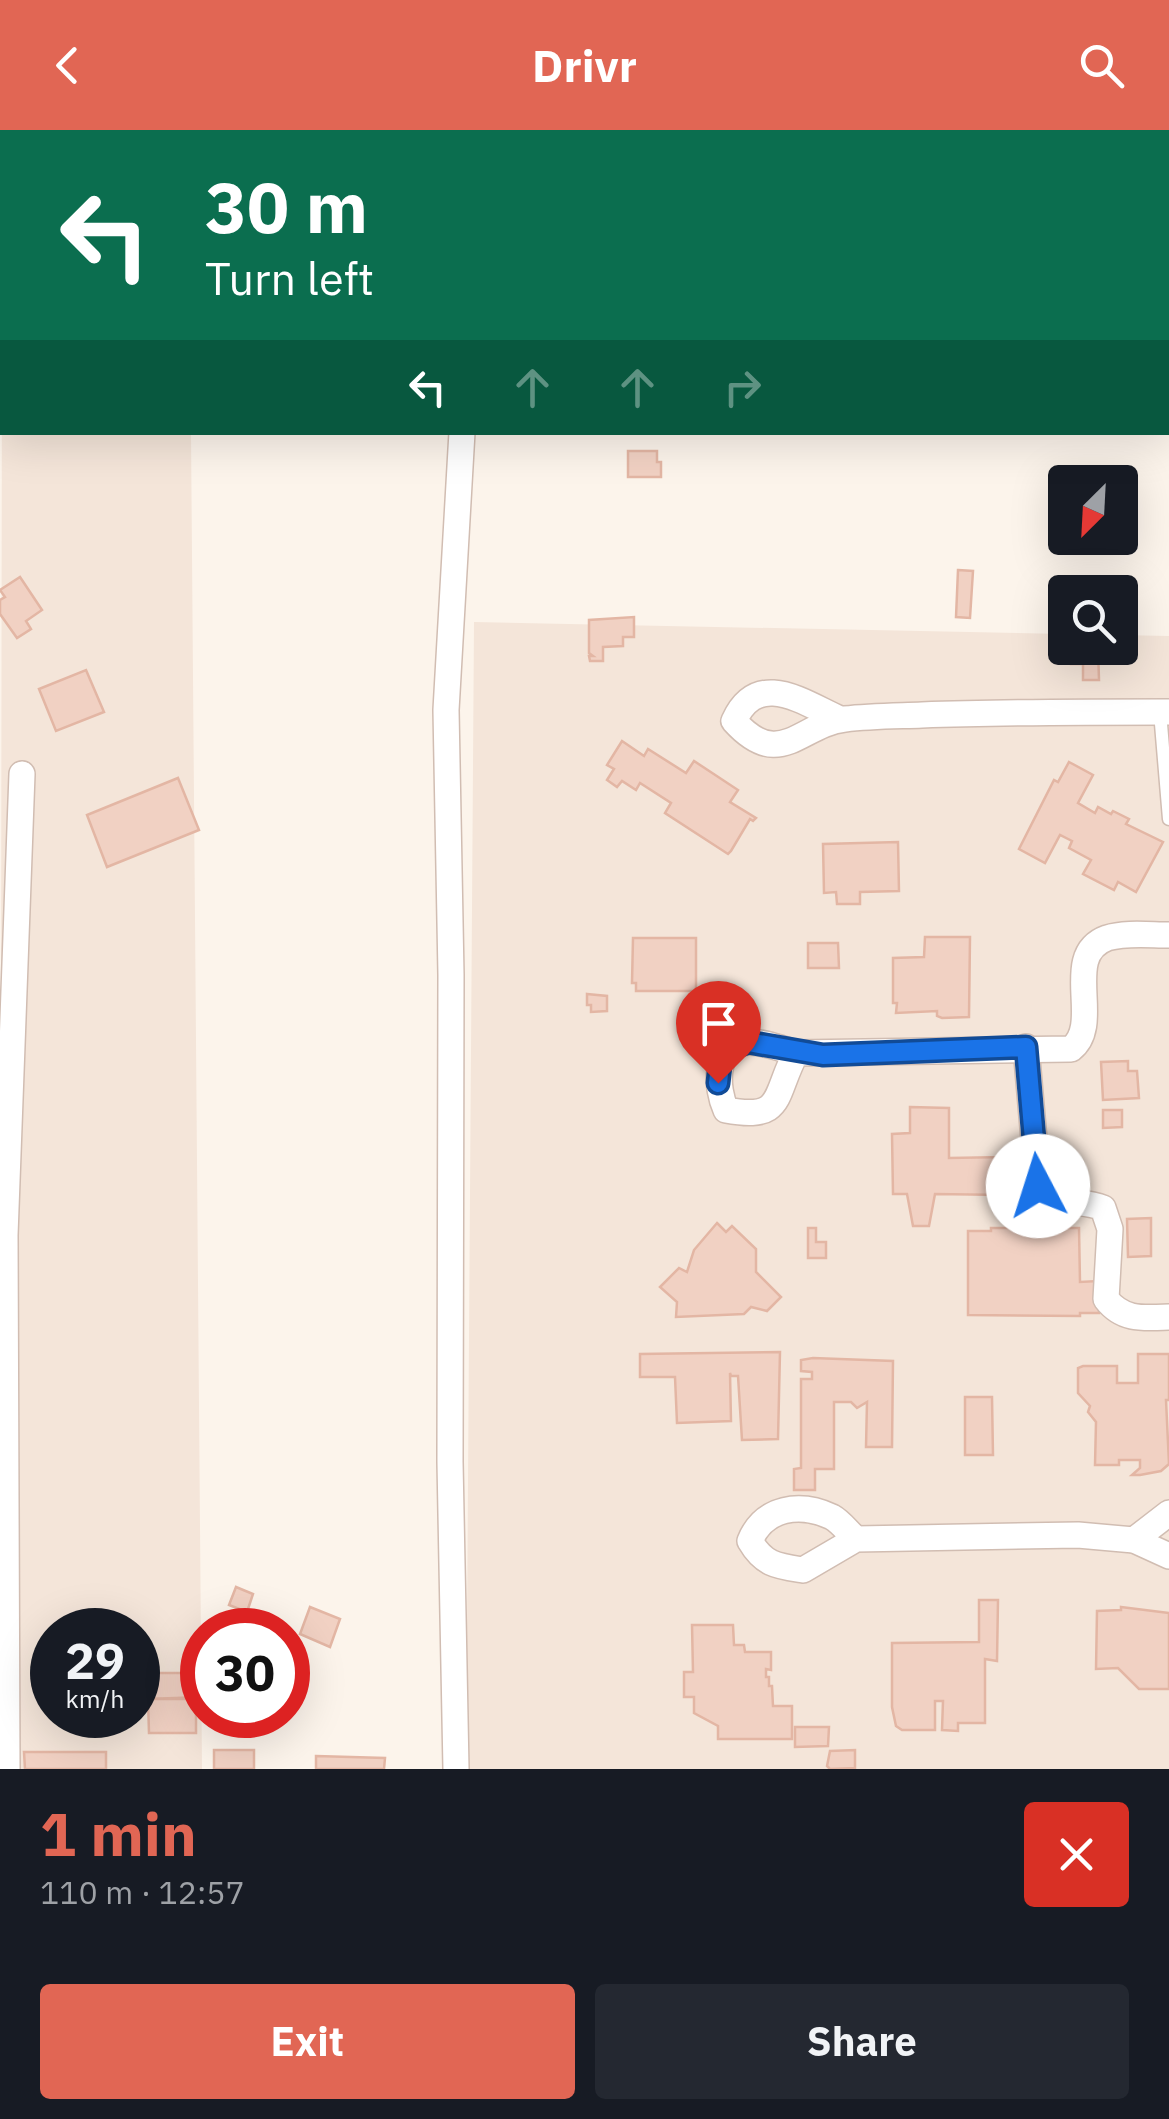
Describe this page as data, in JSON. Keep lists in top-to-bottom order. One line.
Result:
{"north":"bottom left","page":{"header":"Drivr","turn":["30 m","Turn left"],"speed":"29 km/h","limit":"30","heading":["1 min","110 m · 12:57"],"buttons":["Exit","Share"]}}
